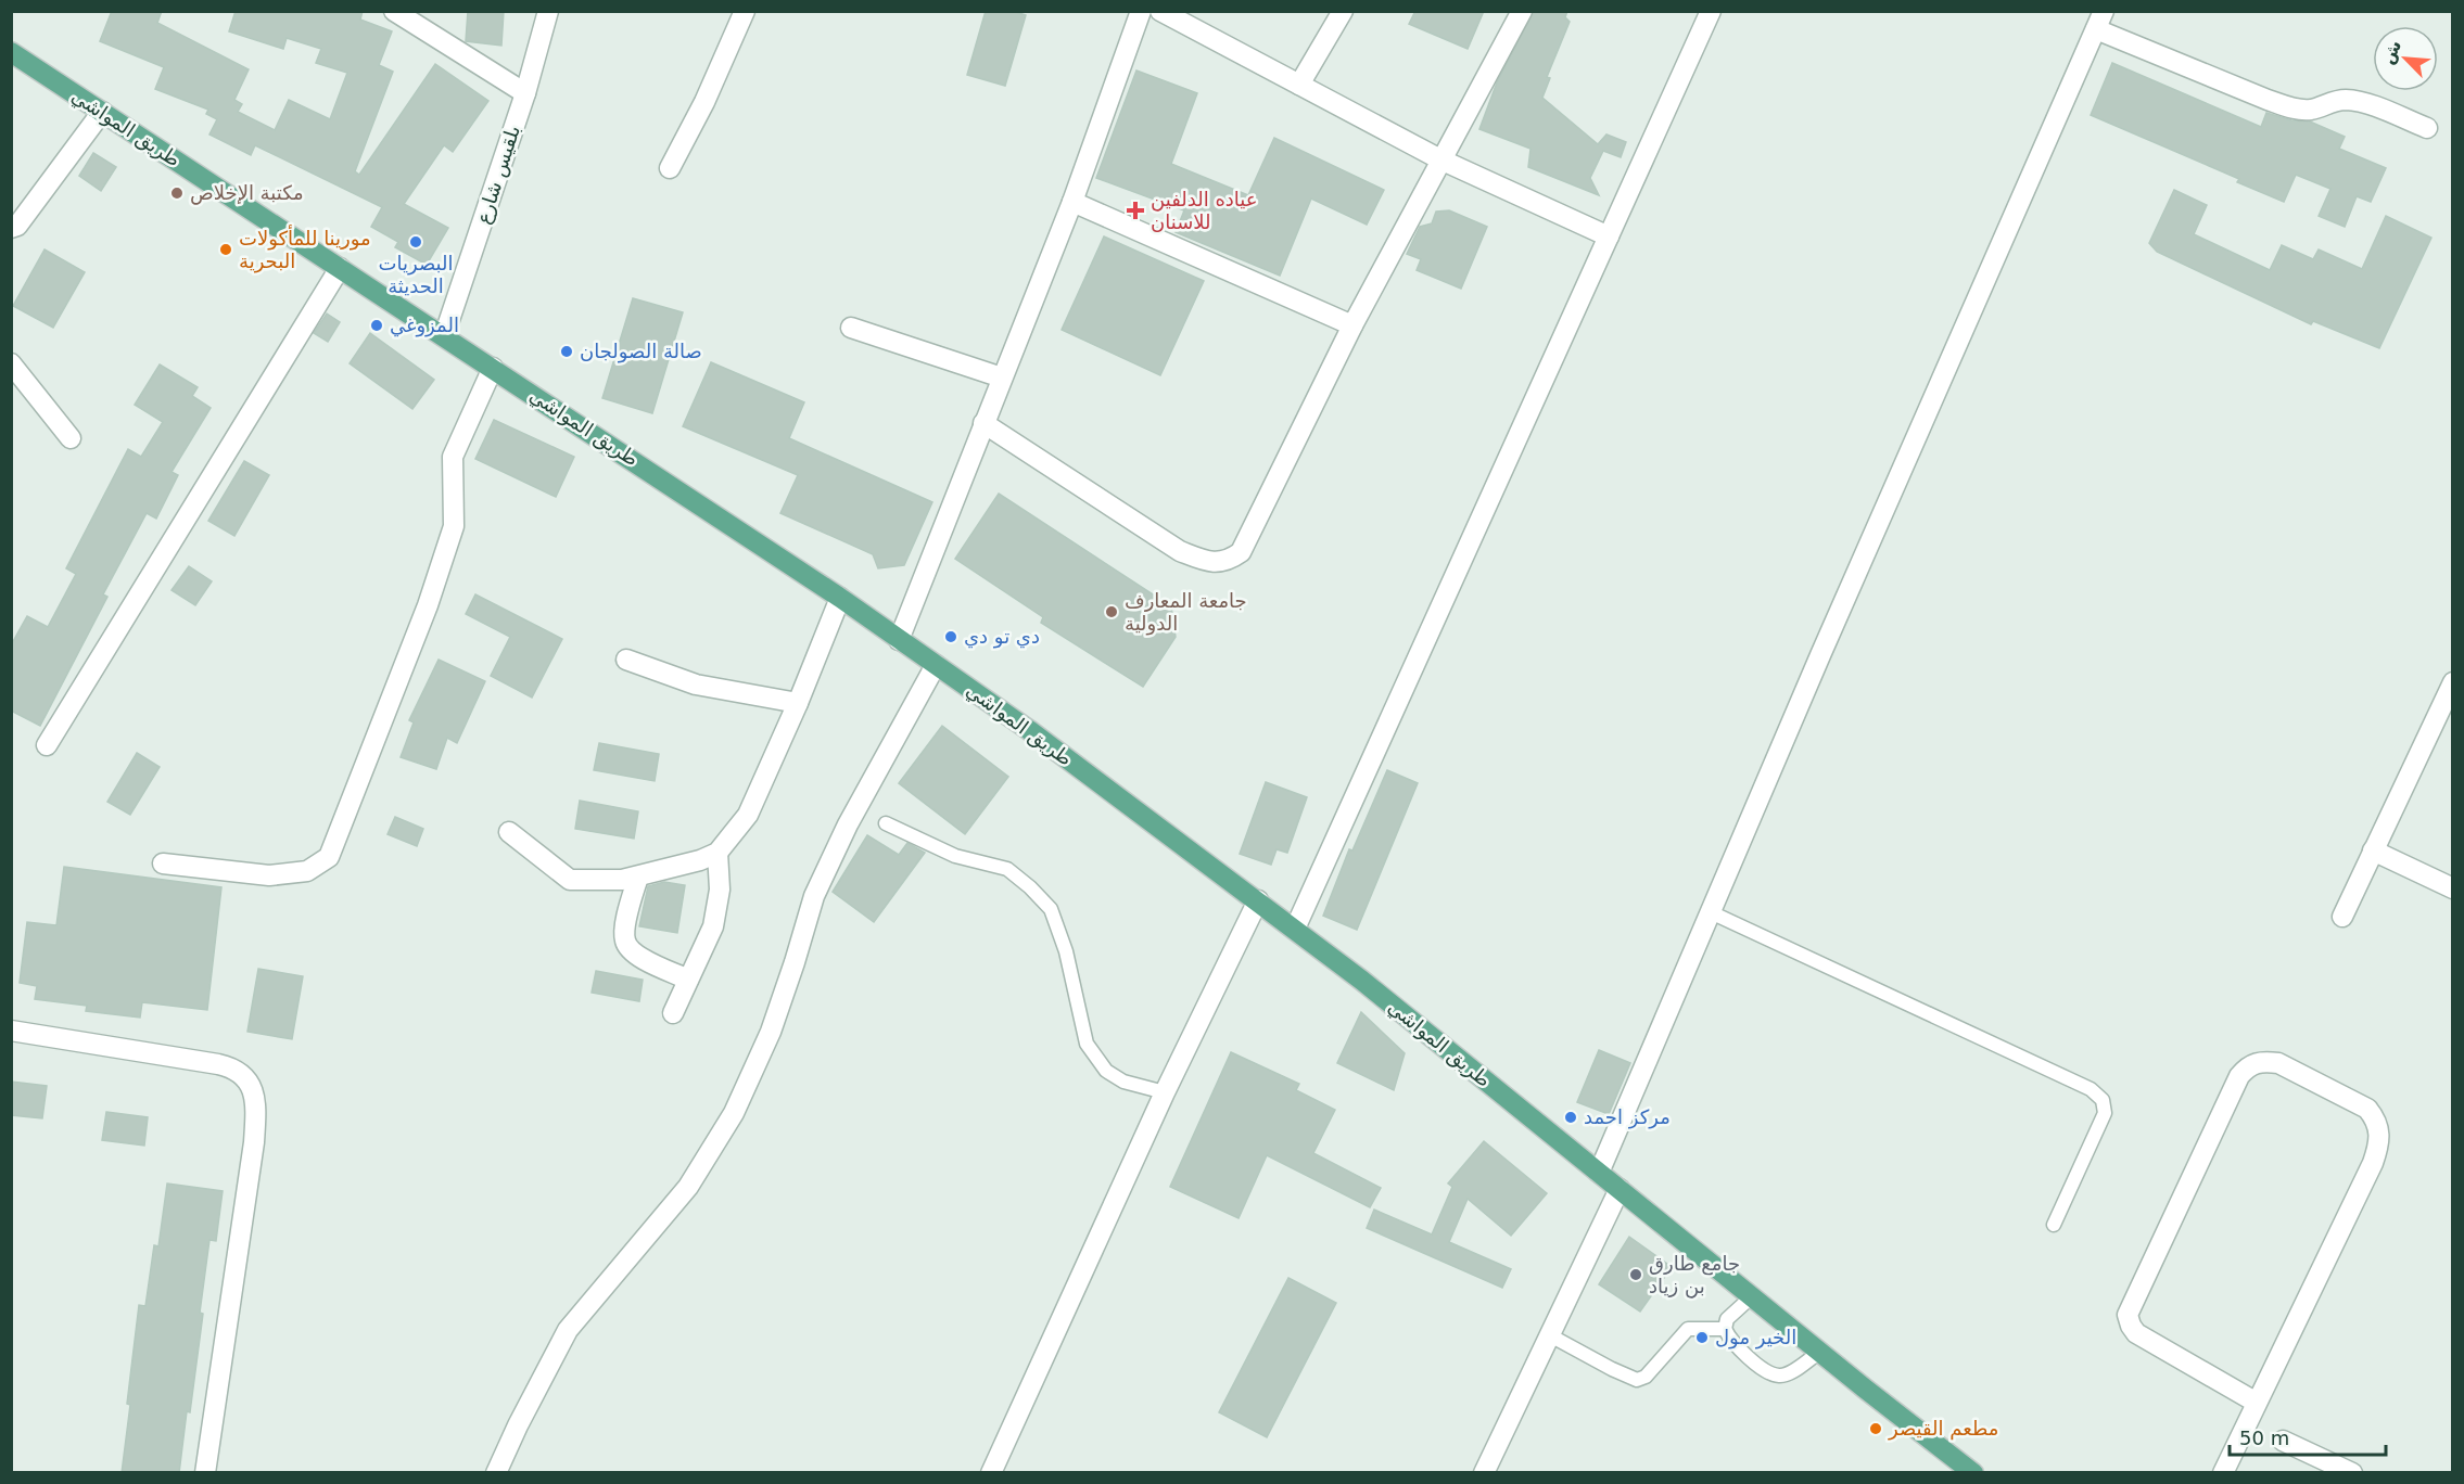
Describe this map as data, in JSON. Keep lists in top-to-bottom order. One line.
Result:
{"streets":{"main road":["طريق المواشي"],"street":["بلقيس شارع"]},"crossings":[["طريق المواشي","بلقيس شارع"]],"places":{"other":["مكتبة الإخلاص","البصريات الحديثة","مورينا للمأكولات البحرية","المزوغي","صالة الصولجان","جامعة المعارف الدولية","دي تو دي","مركز احمد","جامع طارق بن زياد","الخير مول","مطعم القيصر"],"health":["عياده الدلفين للاسنان"]},"scale_bar":"50 m","north":"top left"}
